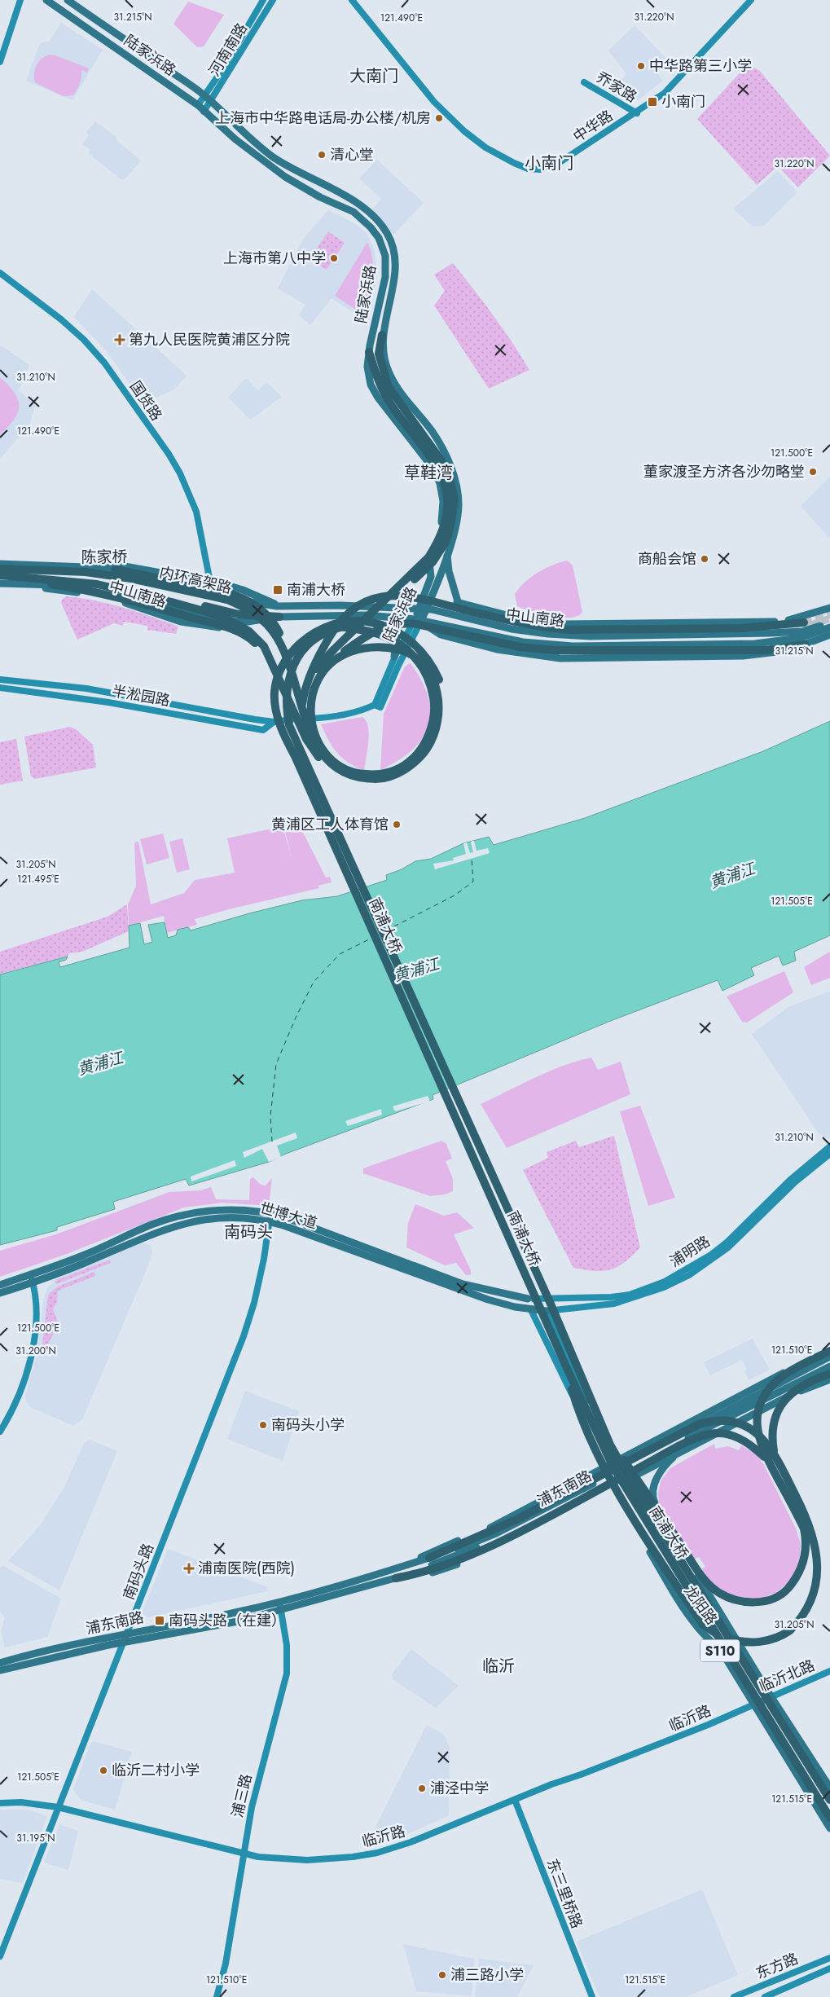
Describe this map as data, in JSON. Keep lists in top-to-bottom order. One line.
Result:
{"streets":{"highway":["内环高架路","南浦大桥"],"main road":["陆家浜路","中山南路","世博大道","浦东南路","龙阳路","S110"],"street":["河南南路","乔家路","中华路","国货路","半淞园路","浦明路","南码头路","临沂北路","临沂路","浦三路","东三里桥路","东方路"]},"crossings":[["河南南路","陆家浜路"],["陆家浜路","中山南路"],["陆家浜路","半淞园路"],["乔家路","中华路"],["国货路","中山南路"],["内环高架路","南浦大桥"],["世博大道","浦明路"],["世博大道","南码头路"],["浦东南路","南码头路"],["浦东南路","龙阳路"],["浦东南路","浦三路"],["南码头路","临沂路"],["龙阳路","临沂北路"],["龙阳路","临沂路"],["临沂北路","临沂路"],["临沂路","浦三路"],["临沂路","东三里桥路"]],"districts":["大南门","小南门","草鞋湾","陈家桥","南码头","临沂"],"water":["黄浦江"],"places":{"other":["中华路第三小学","上海市中华路电话局-办公楼/机房","清心堂","上海市第八中学","董家渡圣方济各沙勿略堂","商船会馆","黄浦区工人体育馆","南码头小学","临沂二村小学","浦泾中学","浦三路小学"],"transit":["小南门","南浦大桥","南码头路（在建）"],"health":["第九人民医院黄浦区分院","浦南医院(西院)"]},"coordinates":["31.215°N","31.220°N","121.490°E","31.210°N","121.500°E","31.205°N","121.495°E","121.505°E","121.510°E","31.200°N","121.515°E","31.195°N"]}
